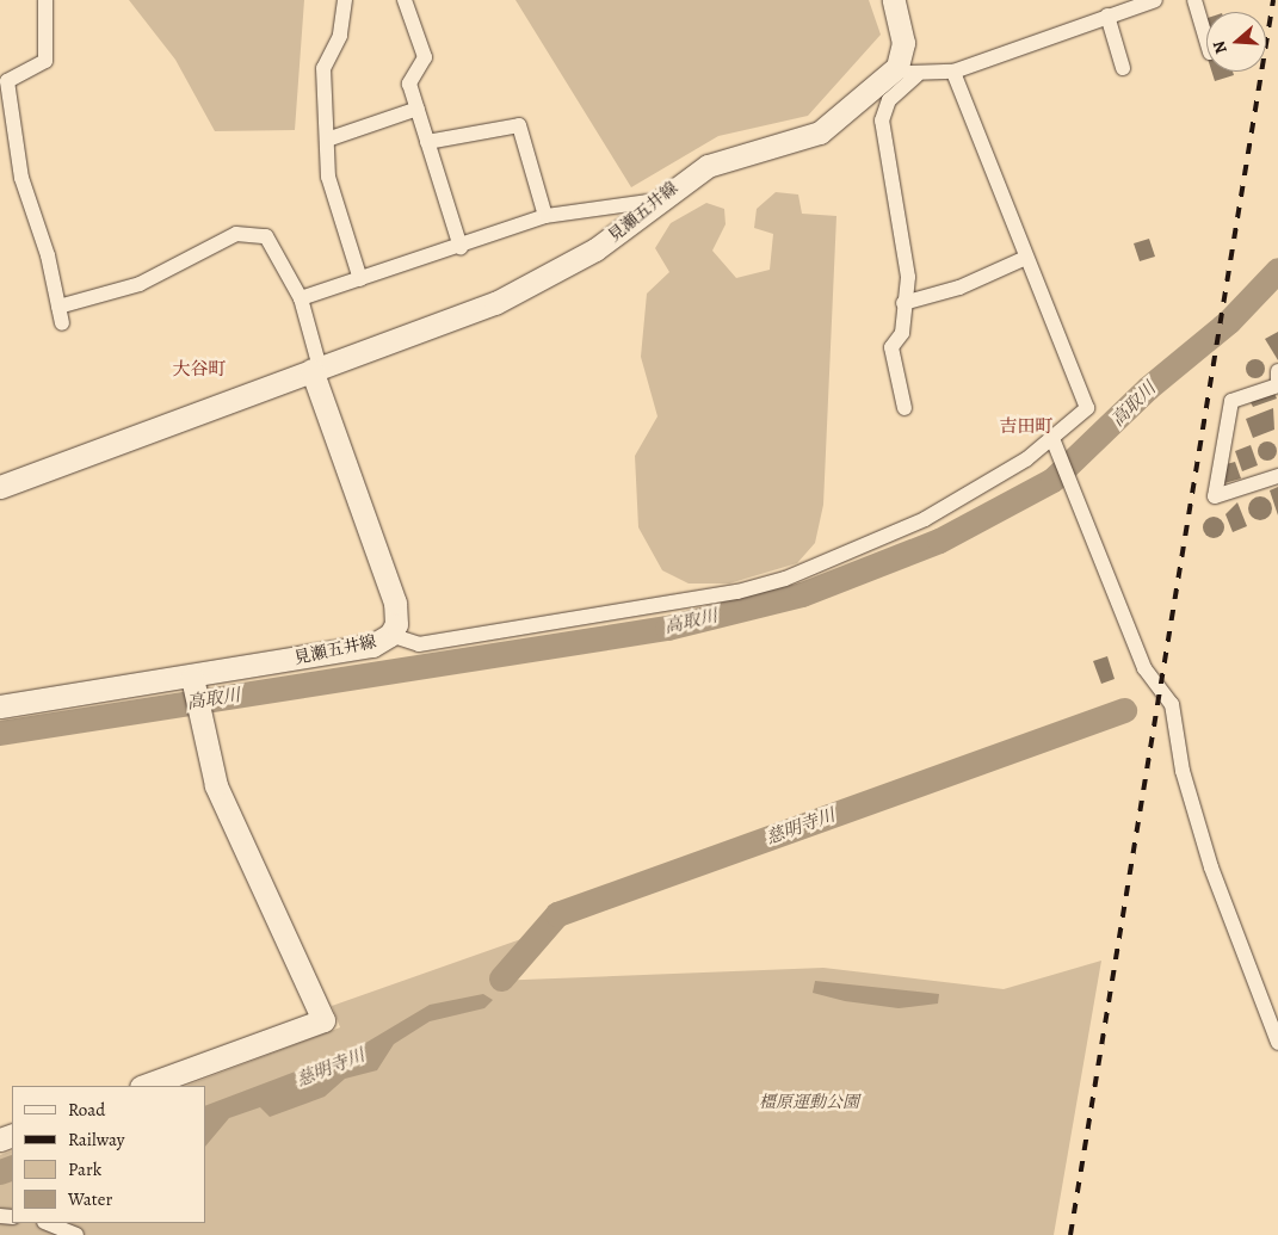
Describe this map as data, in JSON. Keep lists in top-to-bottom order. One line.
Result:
{"streets":{"main road":["見瀬五井線"]},"districts":["大谷町","吉田町"],"water":["高取川","慈明寺川"],"parks":["橿原運動公園"],"legend":["Road","Railway","Park","Water"],"north":"left"}
